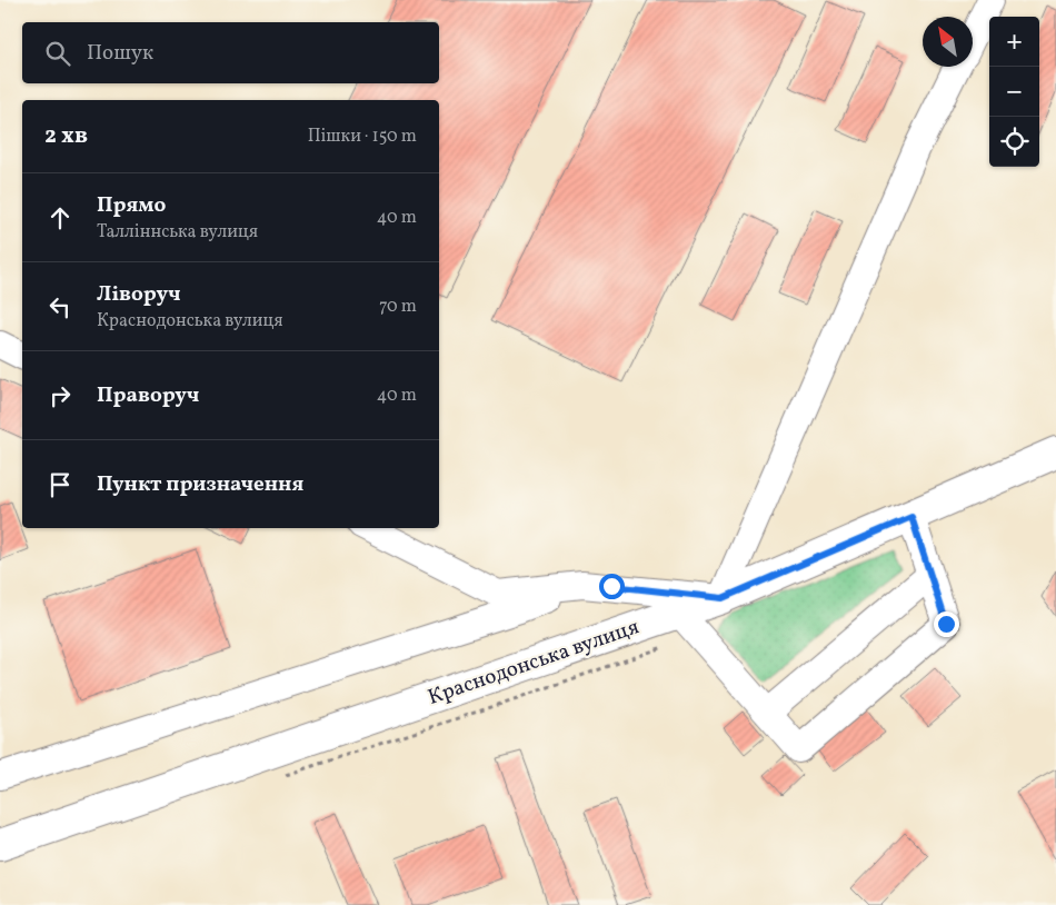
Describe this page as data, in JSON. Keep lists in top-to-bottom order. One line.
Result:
{"streets":{"main road":["Краснодонська вулиця"]},"north":"top left","page":{"map_buttons":["+","−"],"search":"Пошук","heading":["2 хв","Пішки · 150 m"],"list":[["Прямо","Талліннська вулиця","40 m"],["Ліворуч","Краснодонська вулиця","70 m"],["Праворуч","40 m"],"Пункт призначення"]}}
